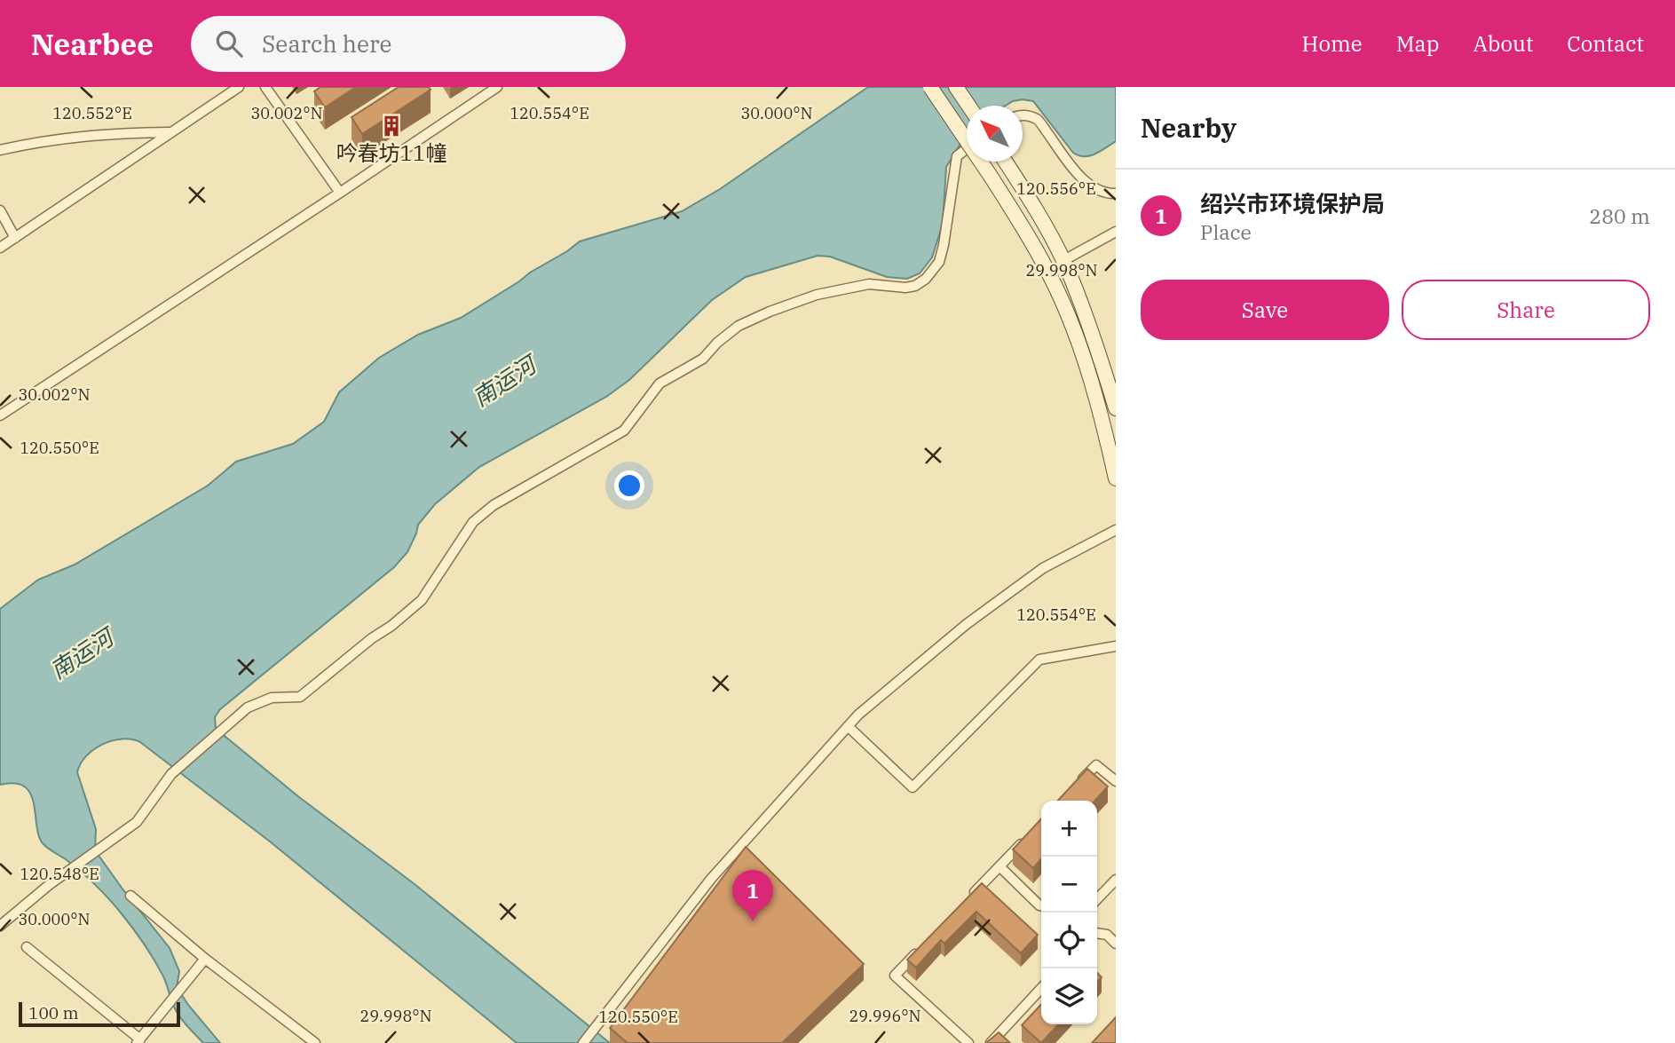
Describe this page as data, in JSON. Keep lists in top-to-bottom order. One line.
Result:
{"water":["南运河"],"places":{"building":["吟春坊11幢"]},"scale_bar":"100 m","north":"top left","page":{"header":"Nearbee","search":"Search here","nav":["Home","Map","About","Contact"],"heading":"Nearby","list":[{"mark":"1","name":"绍兴市环境保护局","note":"Place","value":"280 m"}],"buttons":["Save","Share"],"map_buttons":["+","−"],"pins":"1","scale":"100 m"},"coordinates":["120.552°E","120.554°E","30.002°N","30.000°N","120.556°E","29.998°N","120.550°E","120.548°E","29.996°N"]}
